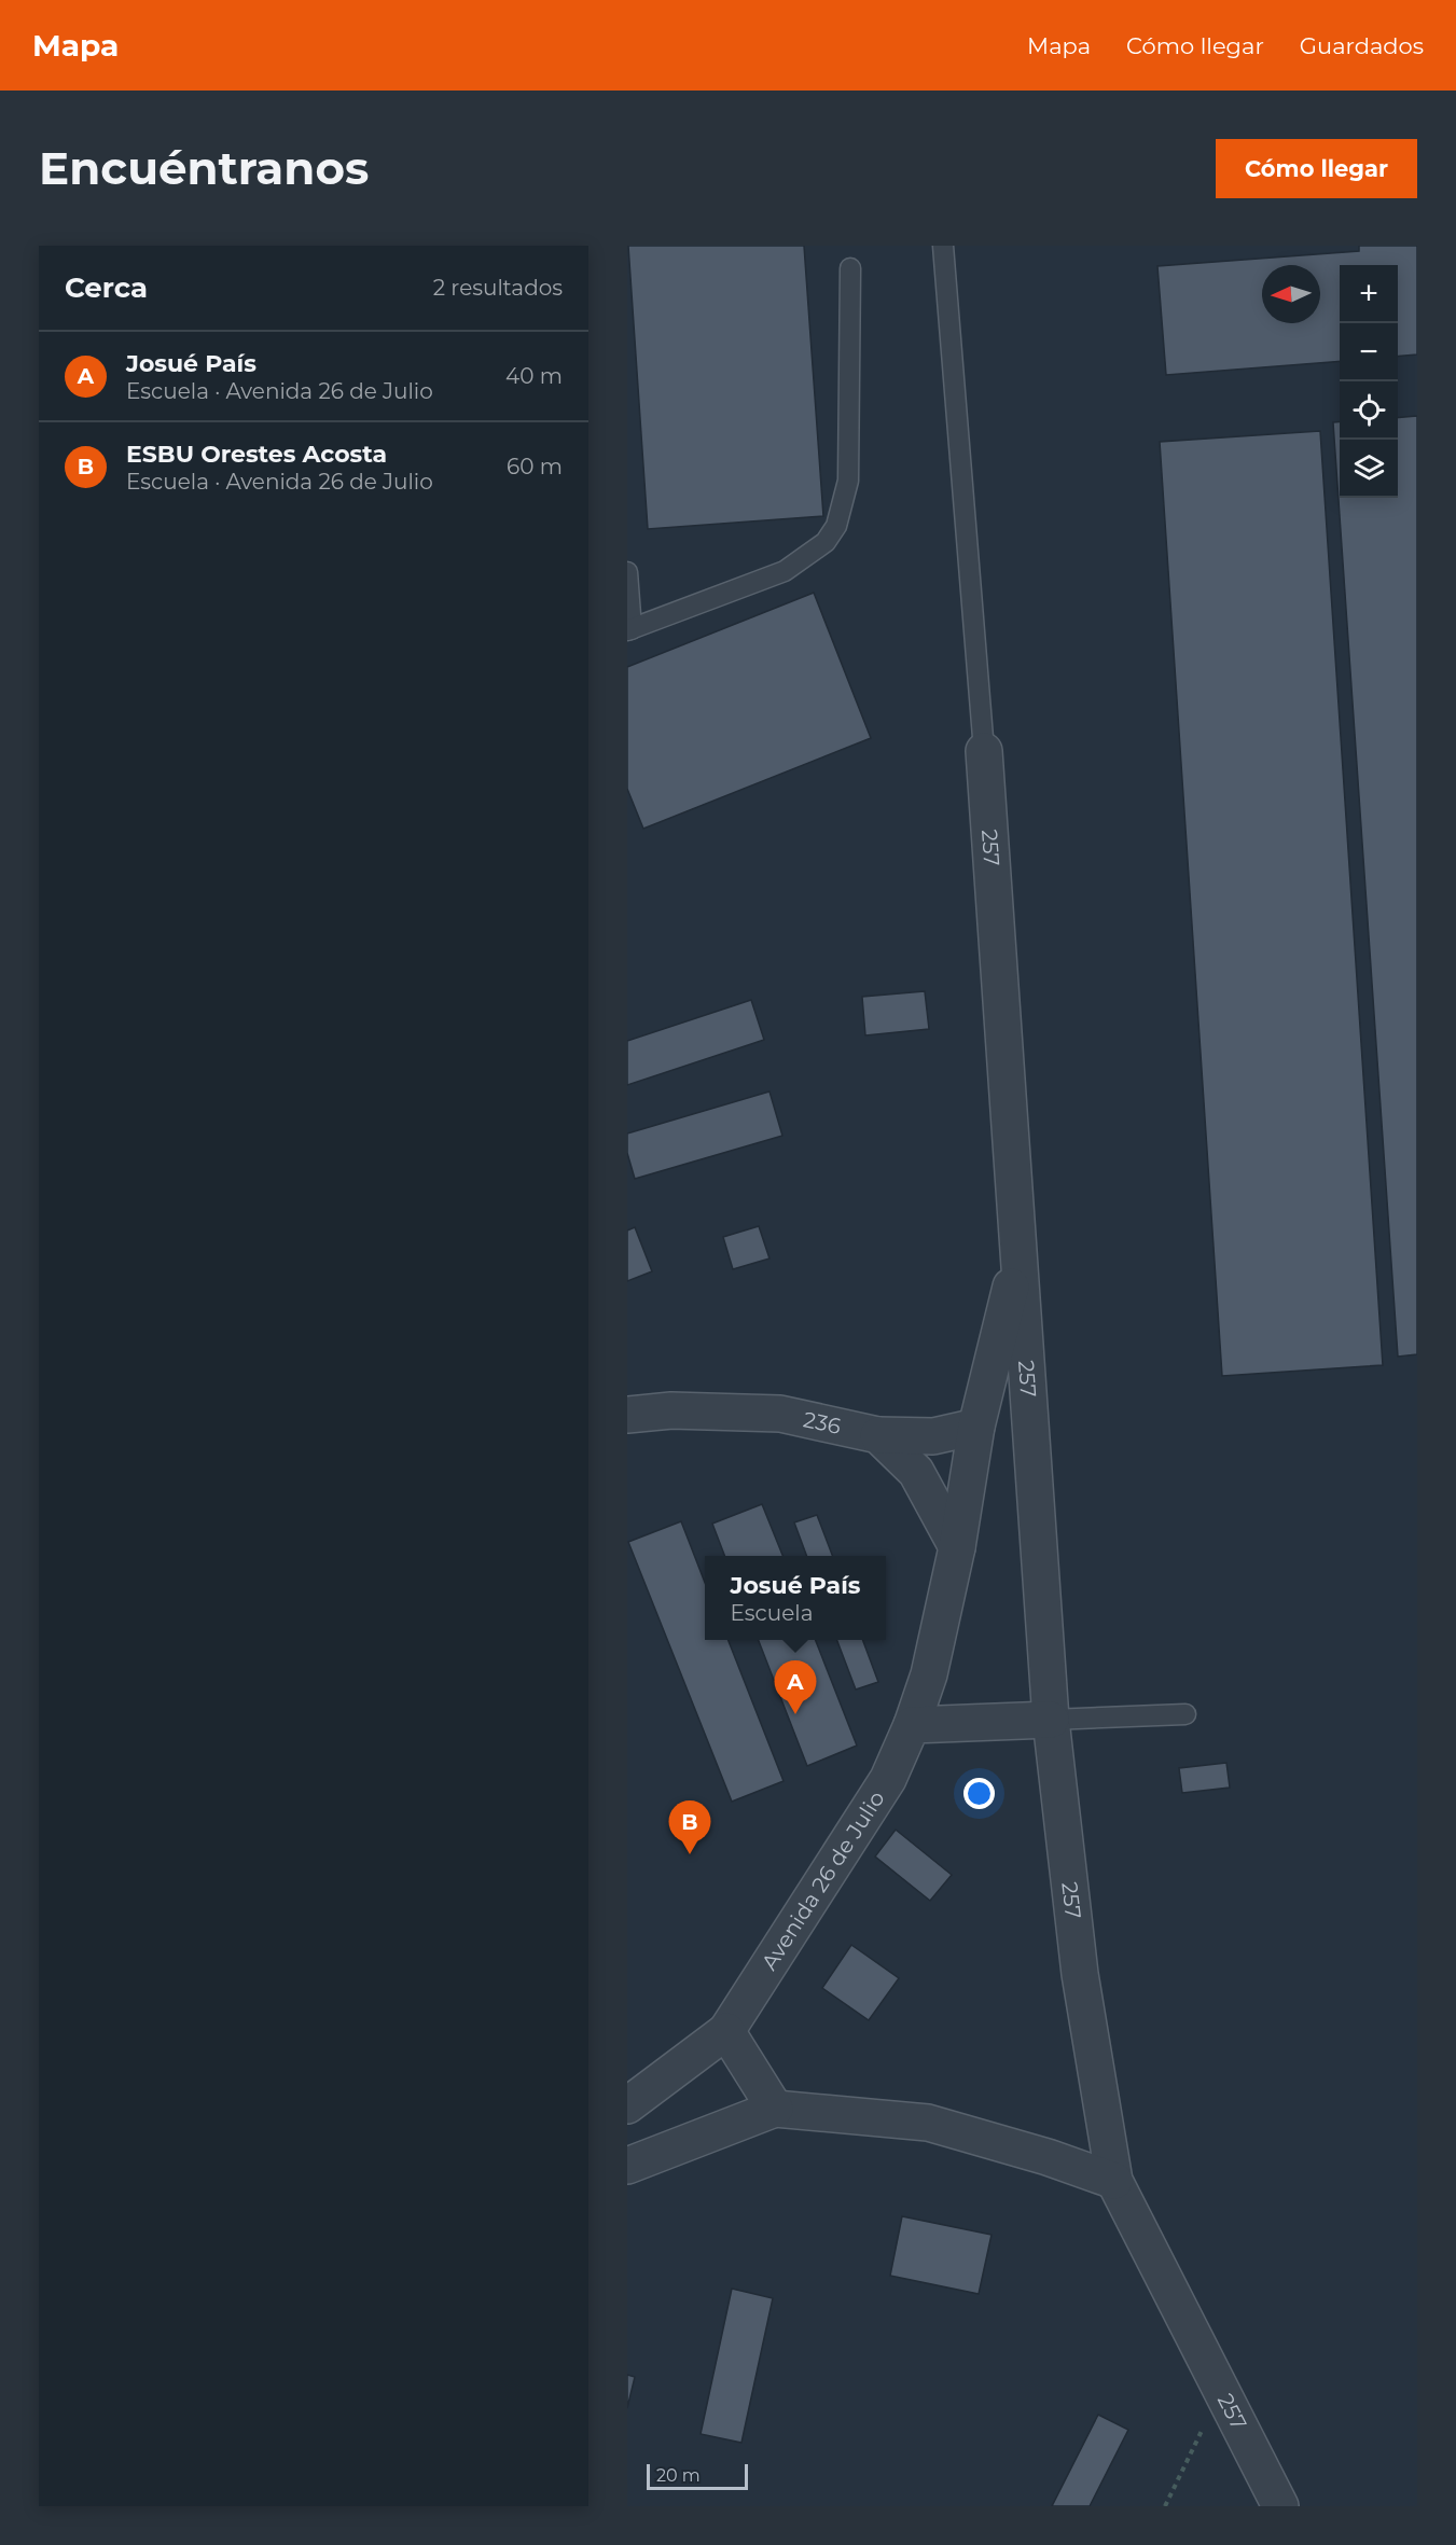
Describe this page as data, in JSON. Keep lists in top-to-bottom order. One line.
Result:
{"streets":{"street":["257","236","Avenida 26 de Julio"]},"crossings":[["257","236"],["257","Avenida 26 de Julio"]],"scale_bar":"20 m","north":"left","page":{"header":"Mapa","nav":["Mapa","Cómo llegar","Guardados"],"buttons":"Cómo llegar","title":"Encuéntranos","heading":["Cerca","2 resultados"],"map_buttons":["+","−"],"list":[{"mark":"A","name":"Josué País","note":"Escuela · Avenida 26 de Julio","value":"40 m"},{"mark":"B","name":"ESBU Orestes Acosta","note":"Escuela · Avenida 26 de Julio","value":"60 m"}],"popup":["Josué País","Escuela"],"pins":["A","B"],"scale":"20 m"}}
